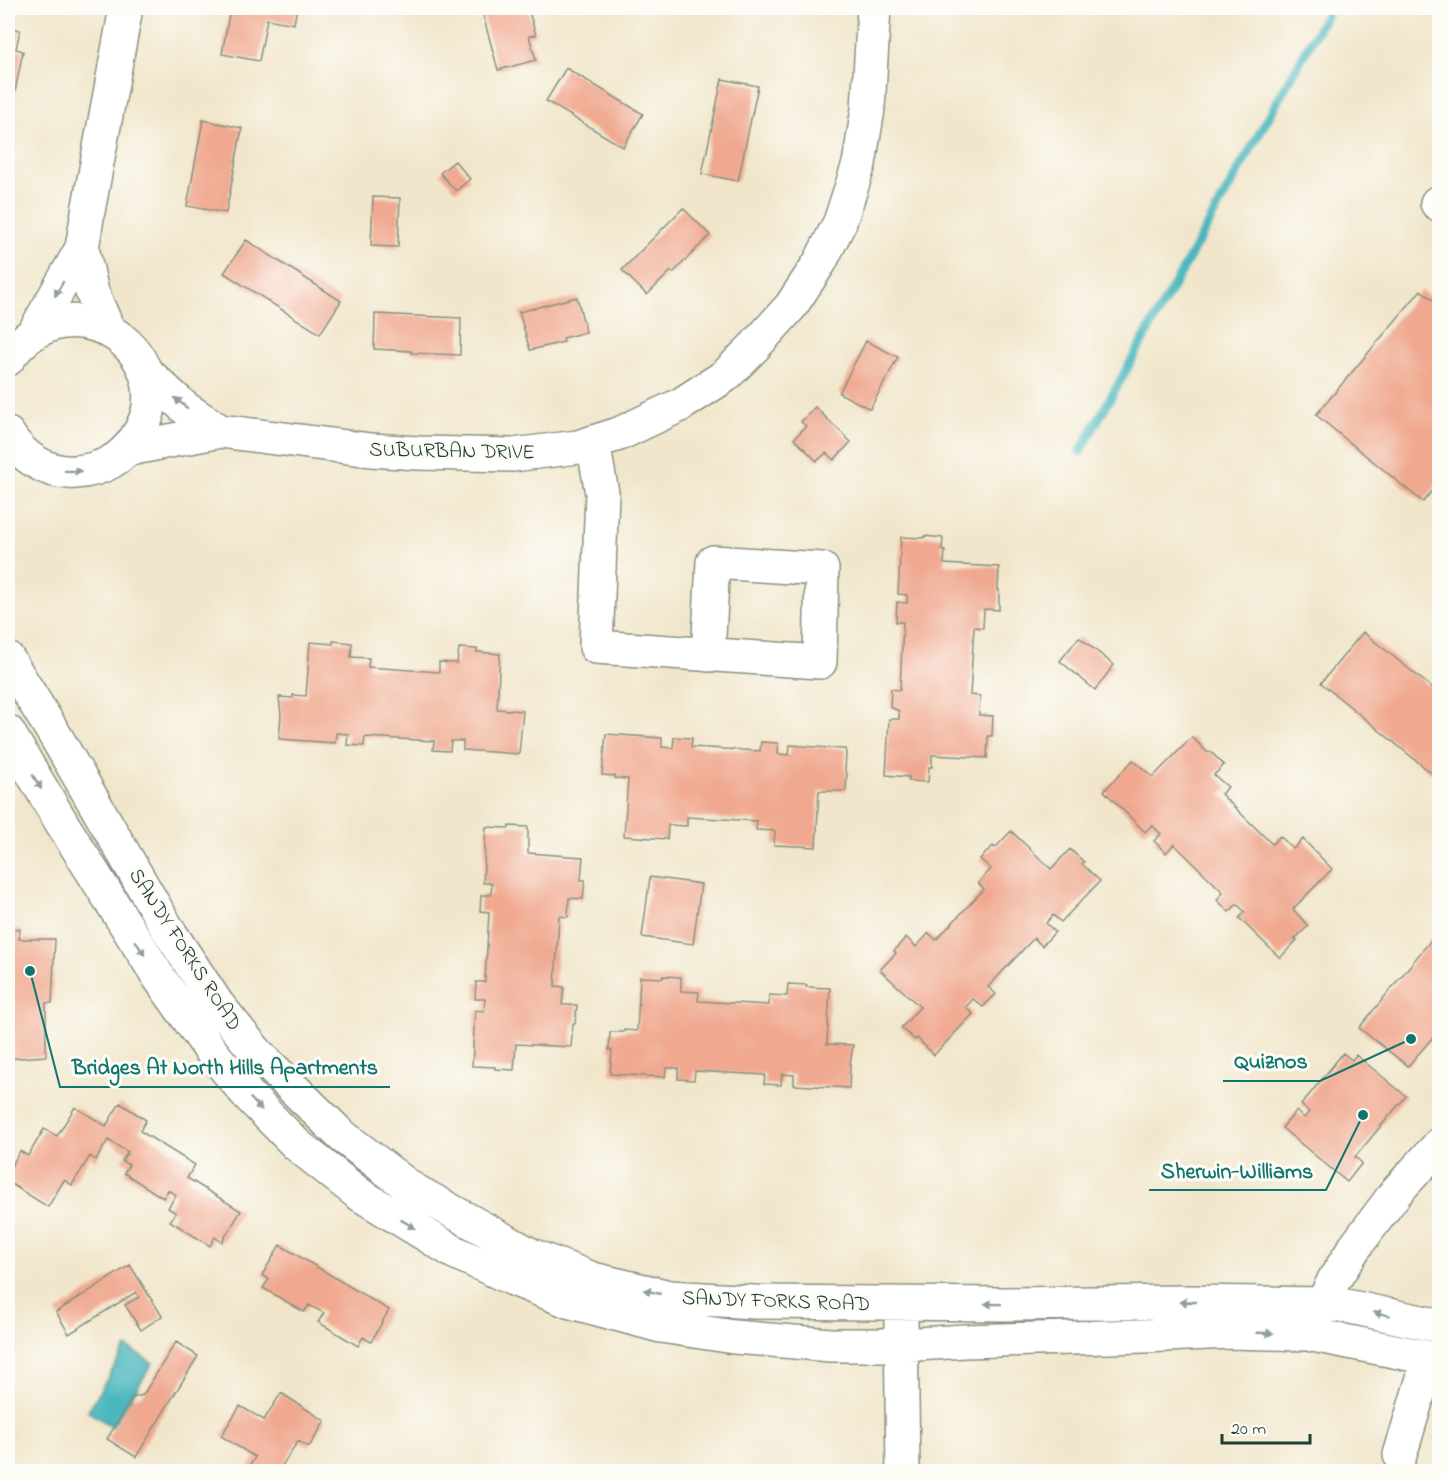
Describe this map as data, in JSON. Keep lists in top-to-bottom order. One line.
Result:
{"streets":{"street":["SUBURBAN DRIVE","SANDY FORKS ROAD"]},"places":["Bridges At North Hills Apartments","Quiznos","Sherwin-Williams"],"scale_bar":"20 m"}
